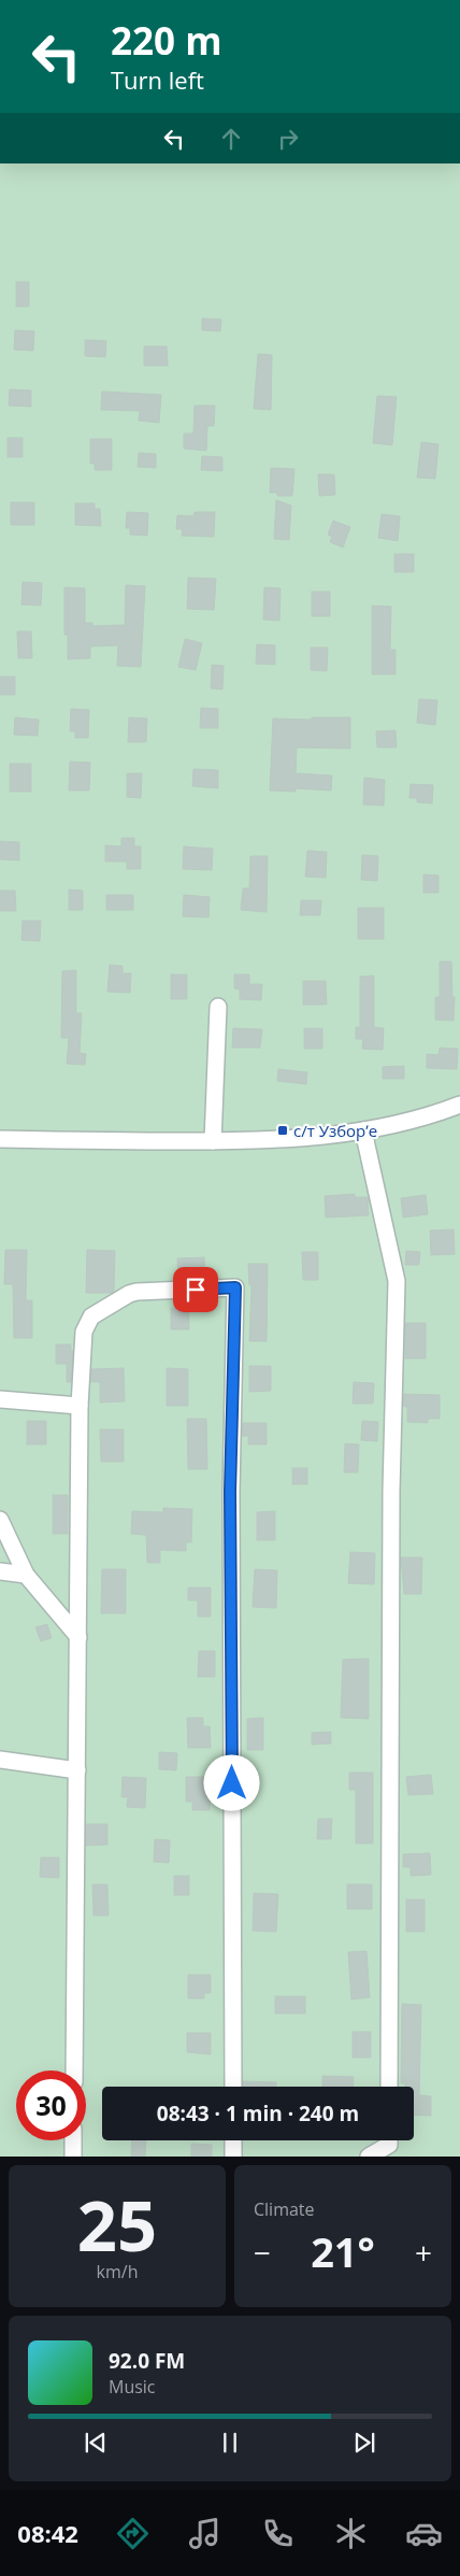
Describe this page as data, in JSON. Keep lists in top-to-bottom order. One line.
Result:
{"places":{"transit":["с/т Узборʼе"]},"page":{"turn":["220 m","Turn left"],"limit":"30","trip":"08:43 · 1 min · 240 m","tile":[["25","km/h"],"Climate"],"heat":["−","21°","+"],"song":["92.0 FM","Music"],"tabs":"08:42"}}
